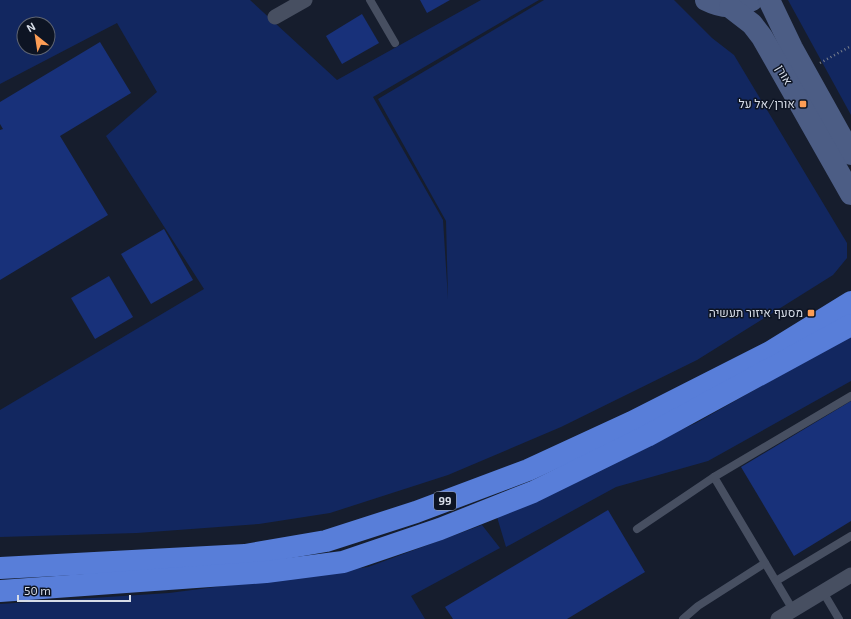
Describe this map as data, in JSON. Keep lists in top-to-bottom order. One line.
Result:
{"streets":{"highway":["99"],"street":["אורן"]},"places":{"transit":["אורן/אל על","מסעף איזור תעשיה"]},"scale_bar":"50 m","north":"top left"}
